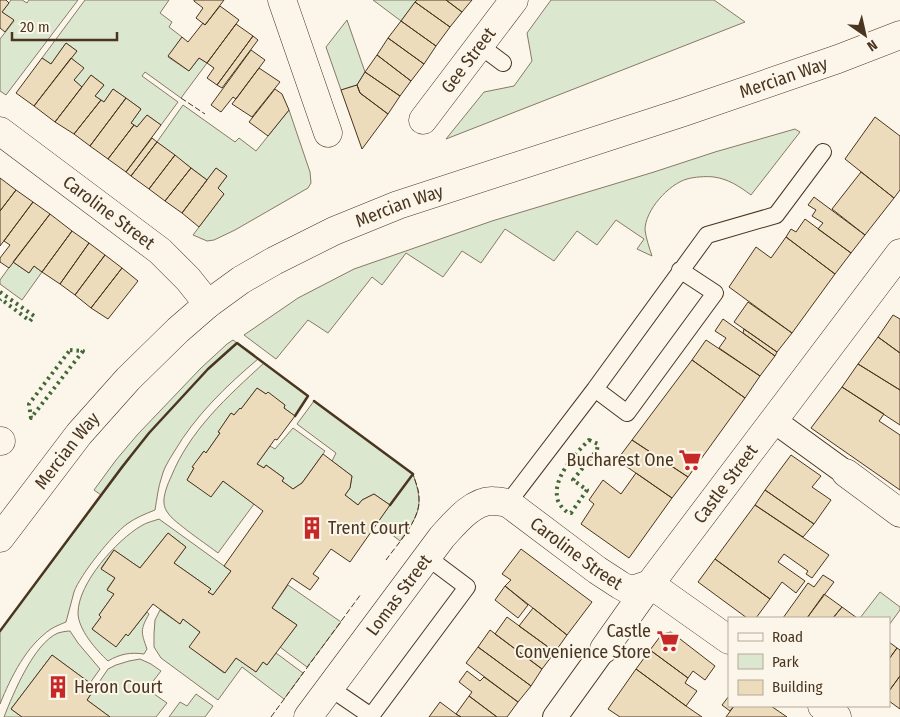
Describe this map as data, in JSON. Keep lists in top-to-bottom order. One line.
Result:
{"streets":{"street":["Gee Street","Mercian Way","Caroline Street","Castle Street","Lomas Street"]},"crossings":[["Mercian Way","Caroline Street"],["Caroline Street","Castle Street"],["Caroline Street","Lomas Street"]],"places":{"supermarket":["Bucharest One","Castle Convenience Store"],"building":["Trent Court","Heron Court"]},"legend":["Road","Park","Building"],"scale_bar":"20 m","north":"bottom right"}
